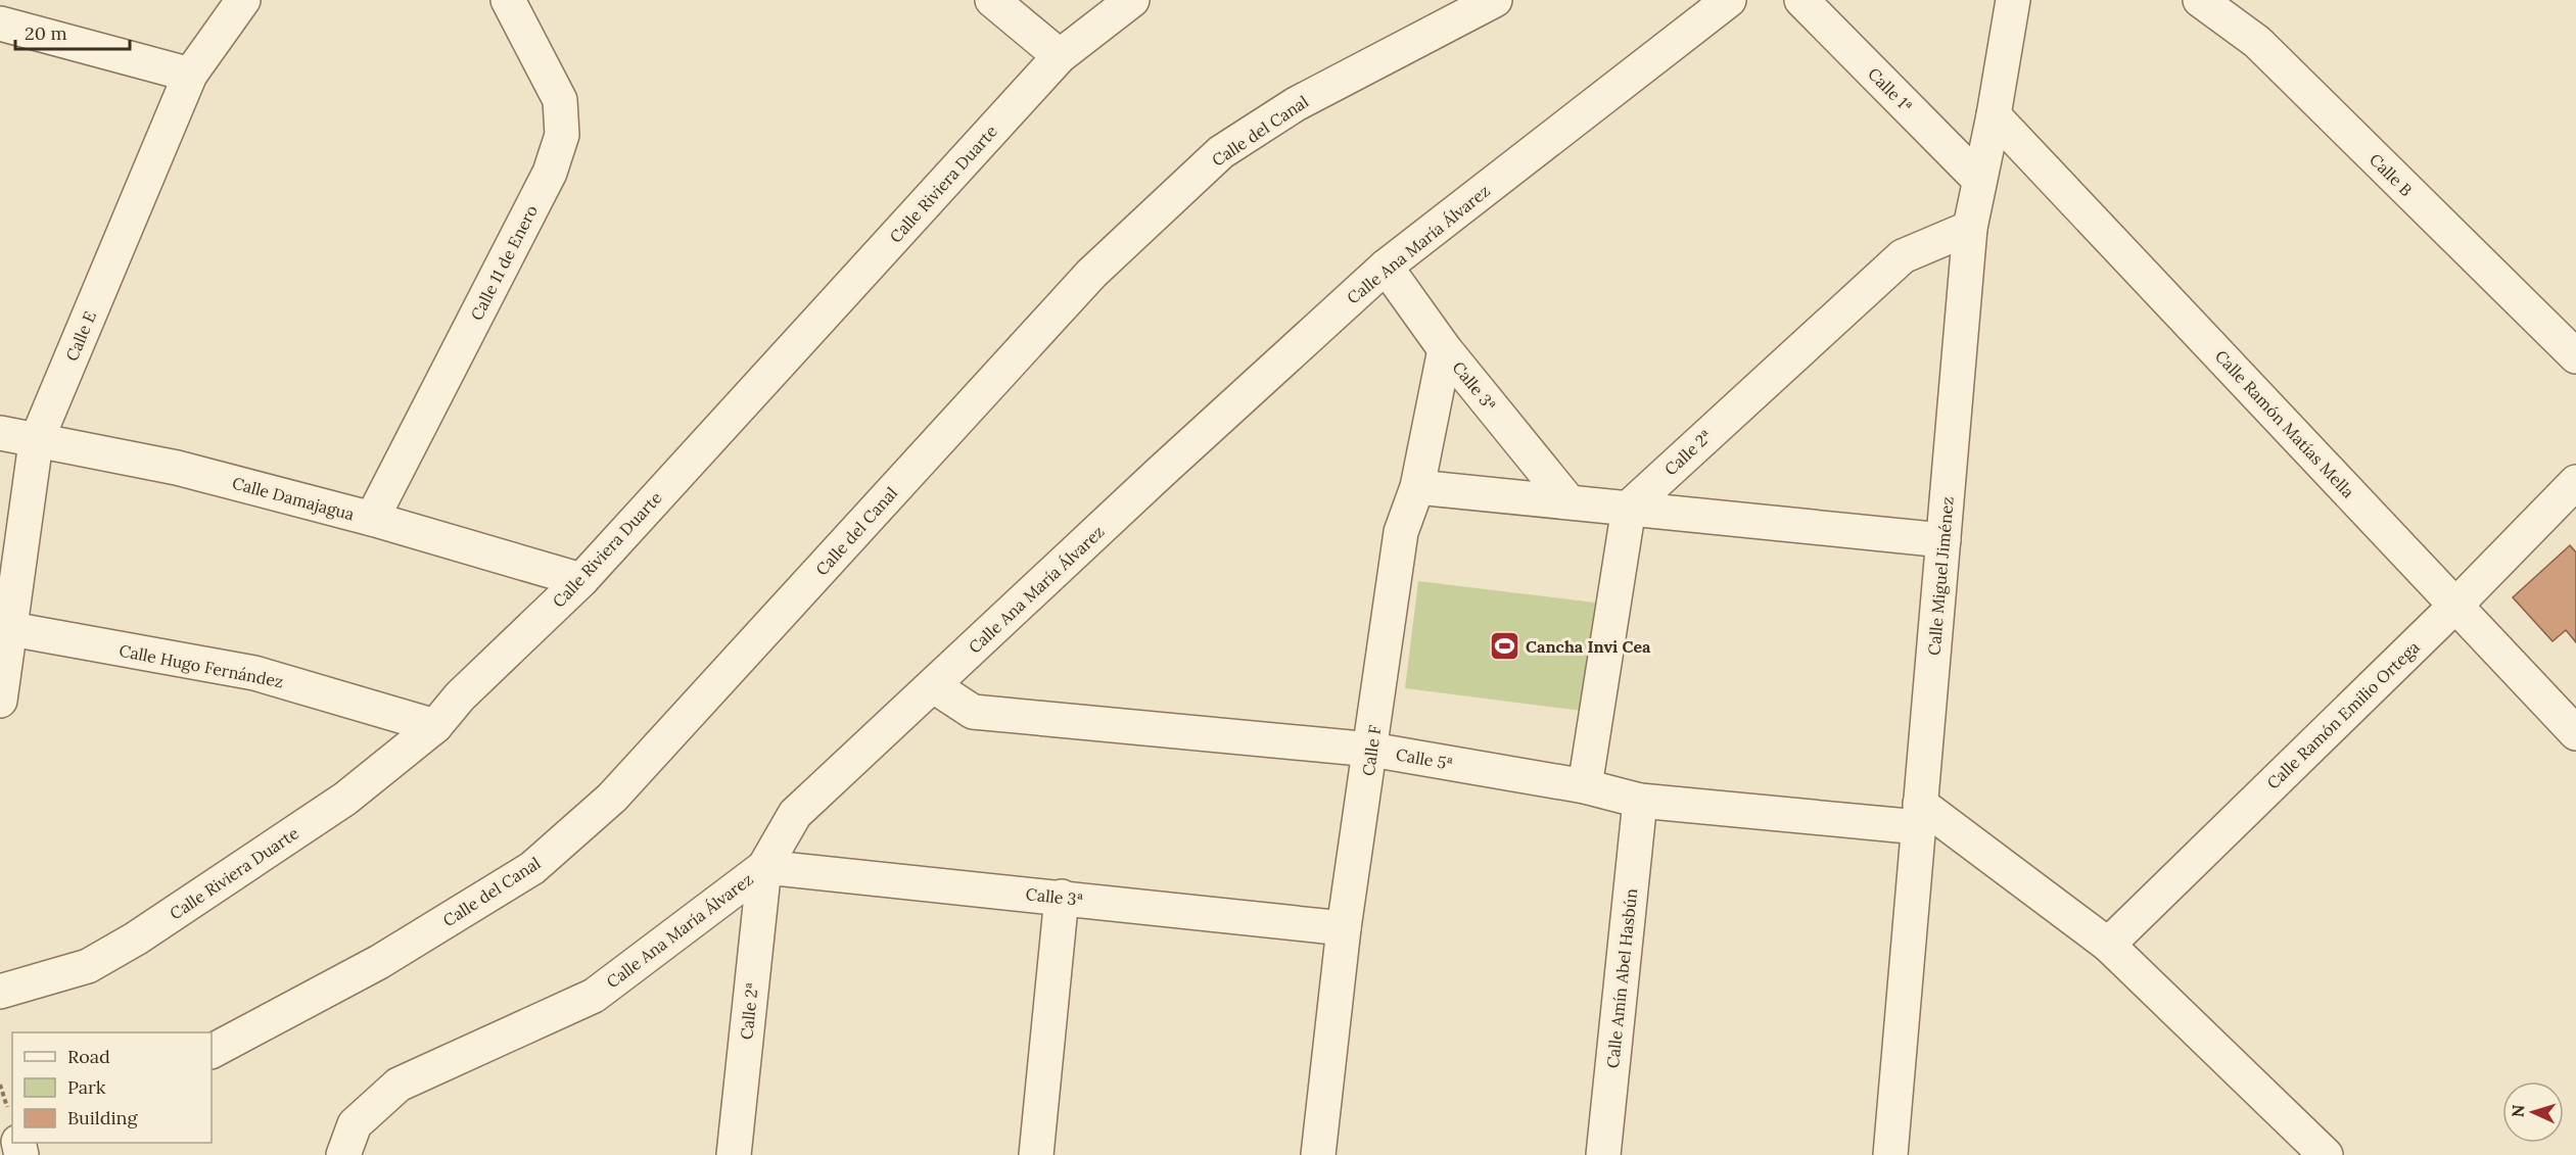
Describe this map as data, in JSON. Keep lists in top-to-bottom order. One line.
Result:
{"streets":{"street":["Calle 1ª","Calle del Canal","Calle B","Calle Riviera Duarte","Calle Ana María Álvarez","Calle 11 de Enero","Calle E","Calle 3ª","Calle Ramón Matías Mella","Calle 2ª","Calle Damajagua","Calle Miguel Jiménez","Calle Hugo Fernández","Calle Ramón Emilio Ortega","Calle F","Calle 5ª","Calle Amín Abel Hasbún"]},"crossings":[["Calle 1ª","Calle Miguel Jiménez"],["Calle Riviera Duarte","Calle Damajagua"],["Calle Riviera Duarte","Calle Hugo Fernández"],["Calle Ana María Álvarez","Calle 3ª"],["Calle Ana María Álvarez","Calle 2ª"],["Calle Ana María Álvarez","Calle 5ª"],["Calle 11 de Enero","Calle Damajagua"],["Calle E","Calle Damajagua"],["Calle E","Calle Hugo Fernández"],["Calle 3ª","Calle 2ª"],["Calle 3ª","Calle F"],["Calle Ramón Matías Mella","Calle Miguel Jiménez"],["Calle Ramón Matías Mella","Calle Ramón Emilio Ortega"],["Calle 2ª","Calle Miguel Jiménez"],["Calle Miguel Jiménez","Calle 5ª"],["Calle F","Calle 5ª"],["Calle 5ª","Calle Amín Abel Hasbún"]],"places":{"sports":["Cancha Invi Cea"]},"legend":["Road","Park","Building"],"scale_bar":"20 m","north":"left"}
